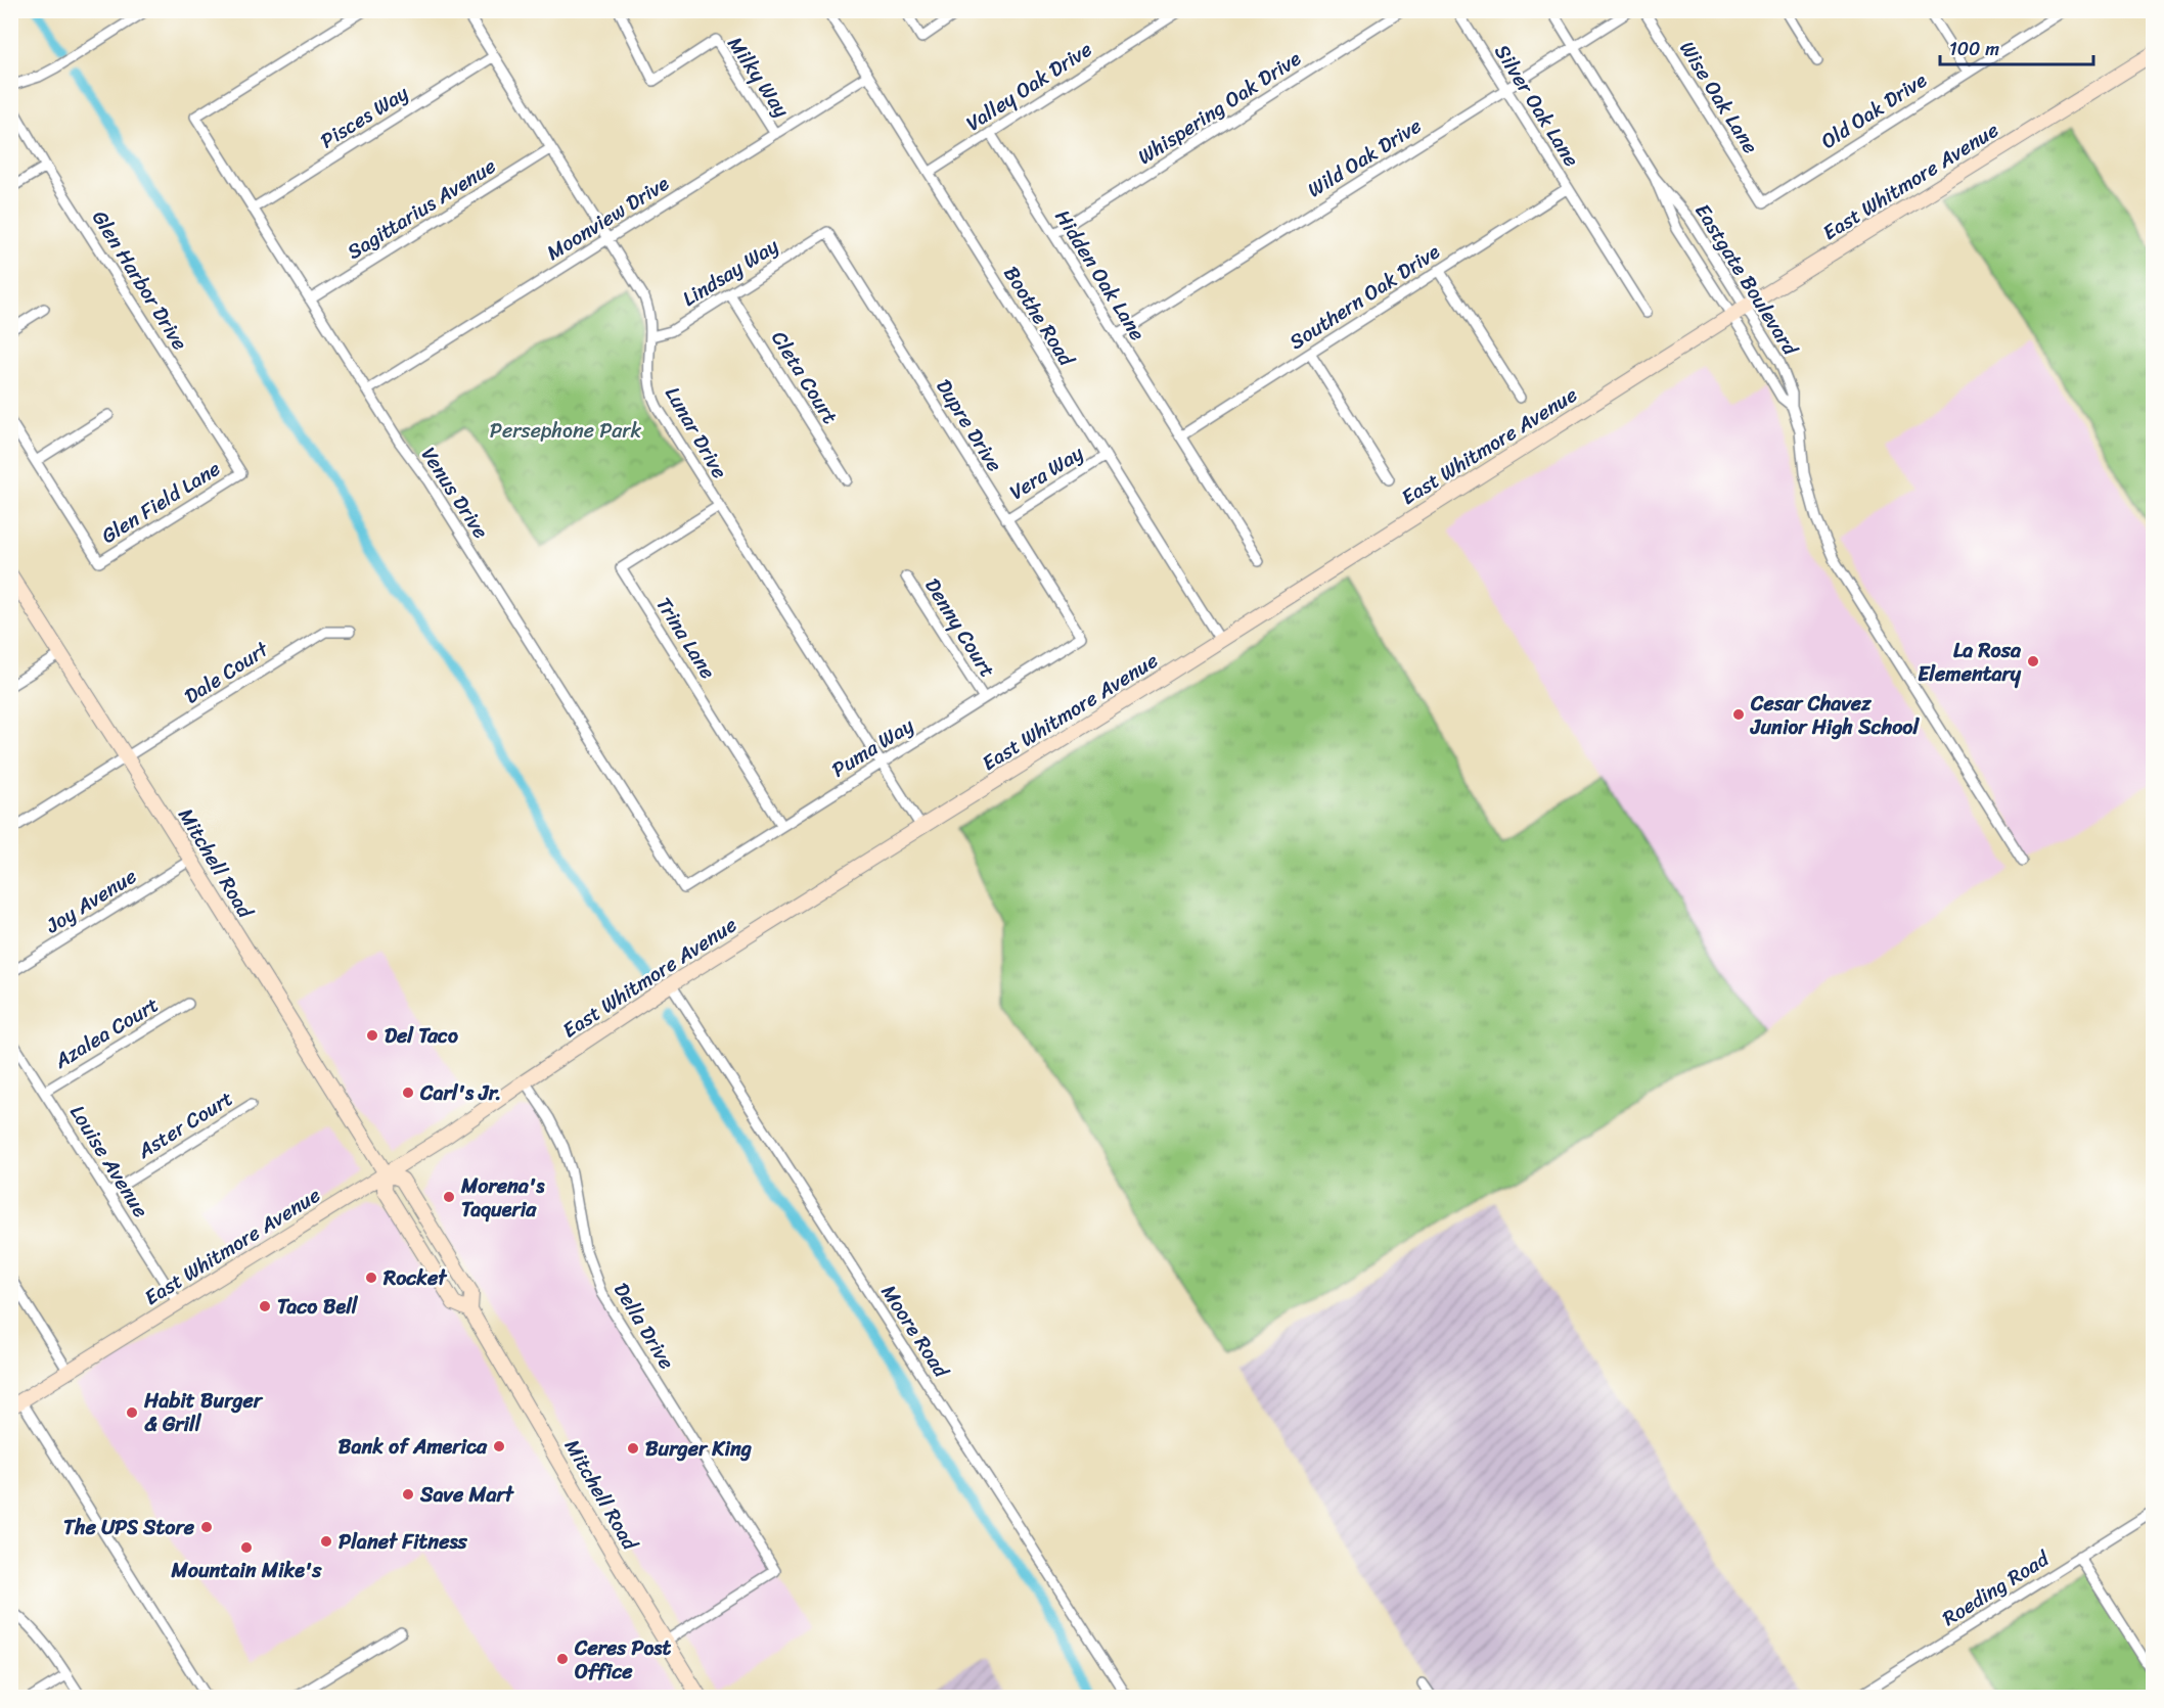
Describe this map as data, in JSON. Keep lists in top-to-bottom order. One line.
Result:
{"streets":{"main road":["East Whitmore Avenue","Mitchell Road"],"street":["Milky Way","Valley Oak Drive","Wise Oak Lane","Silver Oak Lane","Whispering Oak Drive","Old Oak Drive","Pisces Way","Wild Oak Drive","Sagittarius Avenue","Moonview Drive","Lindsay Way","Hidden Oak Lane","Eastgate Boulevard","Glen Harbor Drive","Southern Oak Drive","Boothe Road","Cleta Court","Dupre Drive","Lunar Drive","Vera Way","Venus Drive","Glen Field Lane","Denny Court","Trina Lane","Dale Court","Puma Way","Joy Avenue","Azalea Court","Aster Court","Louise Avenue","Della Drive","Moore Road","Roeding Road"]},"crossings":[["Milky Way","Moonview Drive"],["Valley Oak Drive","Hidden Oak Lane"],["Valley Oak Drive","Boothe Road"],["Wise Oak Lane","Old Oak Drive"],["Silver Oak Lane","Wild Oak Drive"],["Silver Oak Lane","Southern Oak Drive"],["Whispering Oak Drive","Hidden Oak Lane"],["Pisces Way","Lunar Drive"],["Pisces Way","Venus Drive"],["Wild Oak Drive","Hidden Oak Lane"],["Wild Oak Drive","Eastgate Boulevard"],["East Whitmore Avenue","Eastgate Boulevard"],["East Whitmore Avenue","Boothe Road"],["East Whitmore Avenue","Lunar Drive"],["East Whitmore Avenue","Mitchell Road"],["East Whitmore Avenue","Louise Avenue"],["East Whitmore Avenue","Della Drive"],["East Whitmore Avenue","Moore Road"],["Sagittarius Avenue","Lunar Drive"],["Sagittarius Avenue","Venus Drive"],["Moonview Drive","Boothe Road"],["Moonview Drive","Lunar Drive"],["Moonview Drive","Venus Drive"],["Lindsay Way","Cleta Court"],["Lindsay Way","Dupre Drive"],["Lindsay Way","Lunar Drive"],["Hidden Oak Lane","Southern Oak Drive"],["Glen Harbor Drive","Glen Field Lane"],["Boothe Road","Vera Way"],["Dupre Drive","Vera Way"],["Dupre Drive","Puma Way"],["Lunar Drive","Trina Lane"],["Lunar Drive","Puma Way"],["Venus Drive","Puma Way"],["Denny Court","Puma Way"],["Trina Lane","Puma Way"],["Dale Court","Mitchell Road"],["Mitchell Road","Joy Avenue"],["Mitchell Road","Della Drive"],["Azalea Court","Louise Avenue"],["Aster Court","Louise Avenue"]],"parks":["Persephone Park"],"places":["La Rosa Elementary","Cesar Chavez Junior High School","Del Taco","Carl's Jr.","Morena's Taqueria","Rocket","Taco Bell","Habit Burger & Grill","Bank of America","Burger King","Save Mart","The UPS Store","Planet Fitness","Mountain Mike's","Ceres Post Office"],"scale_bar":"100 m"}
